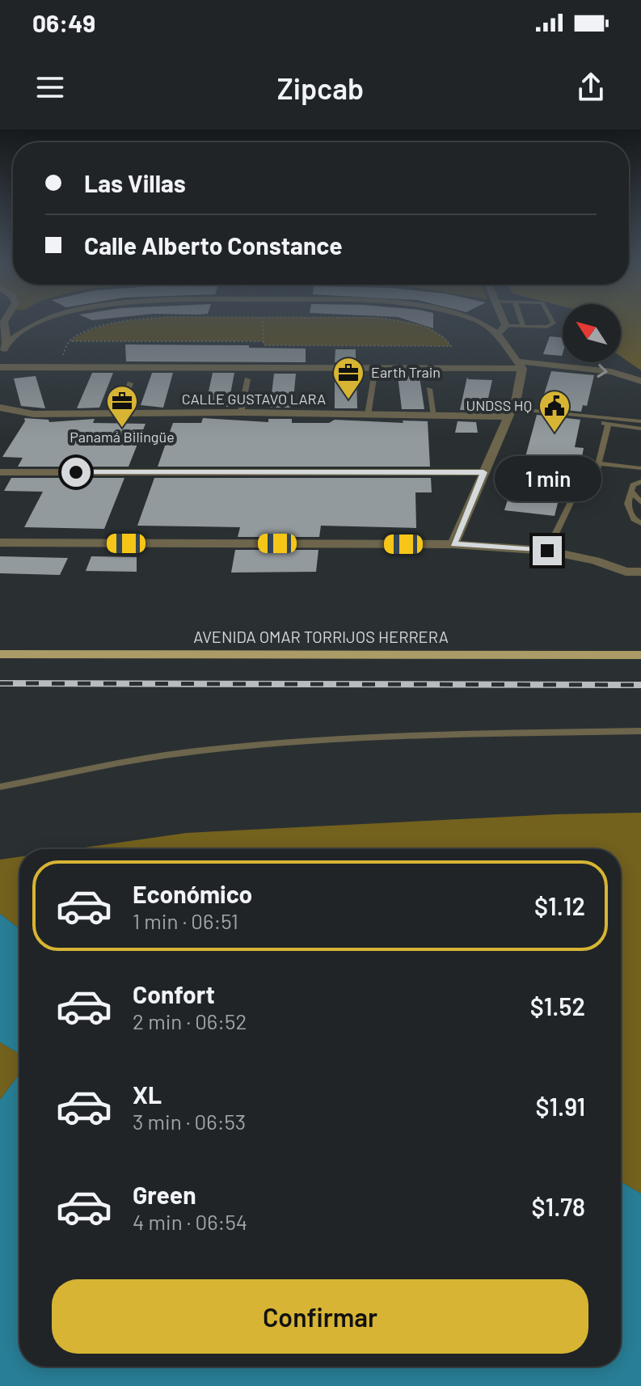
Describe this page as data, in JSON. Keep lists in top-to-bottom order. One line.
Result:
{"streets":{"main road":["AVENIDA OMAR TORRIJOS HERRERA"],"street":["CALLE GUSTAVO LARA"]},"places":{"office":["Earth Train","Panamá Bilingüe"],"public building":["UNDSS HQ"]},"north":"top left","page":{"status":"06:49","header":"Zipcab","banner":["Las Villas","Calle Alberto Constance"],"bubble":"1 min","list":[{"name":"Económico","note":"1 min · 06:51","value":"$1.12"},{"name":"Confort","note":"2 min · 06:52","value":"$1.52"},{"name":"XL","note":"3 min · 06:53","value":"$1.91"},{"name":"Green","note":"4 min · 06:54","value":"$1.78"}],"buttons":"Confirmar"}}
